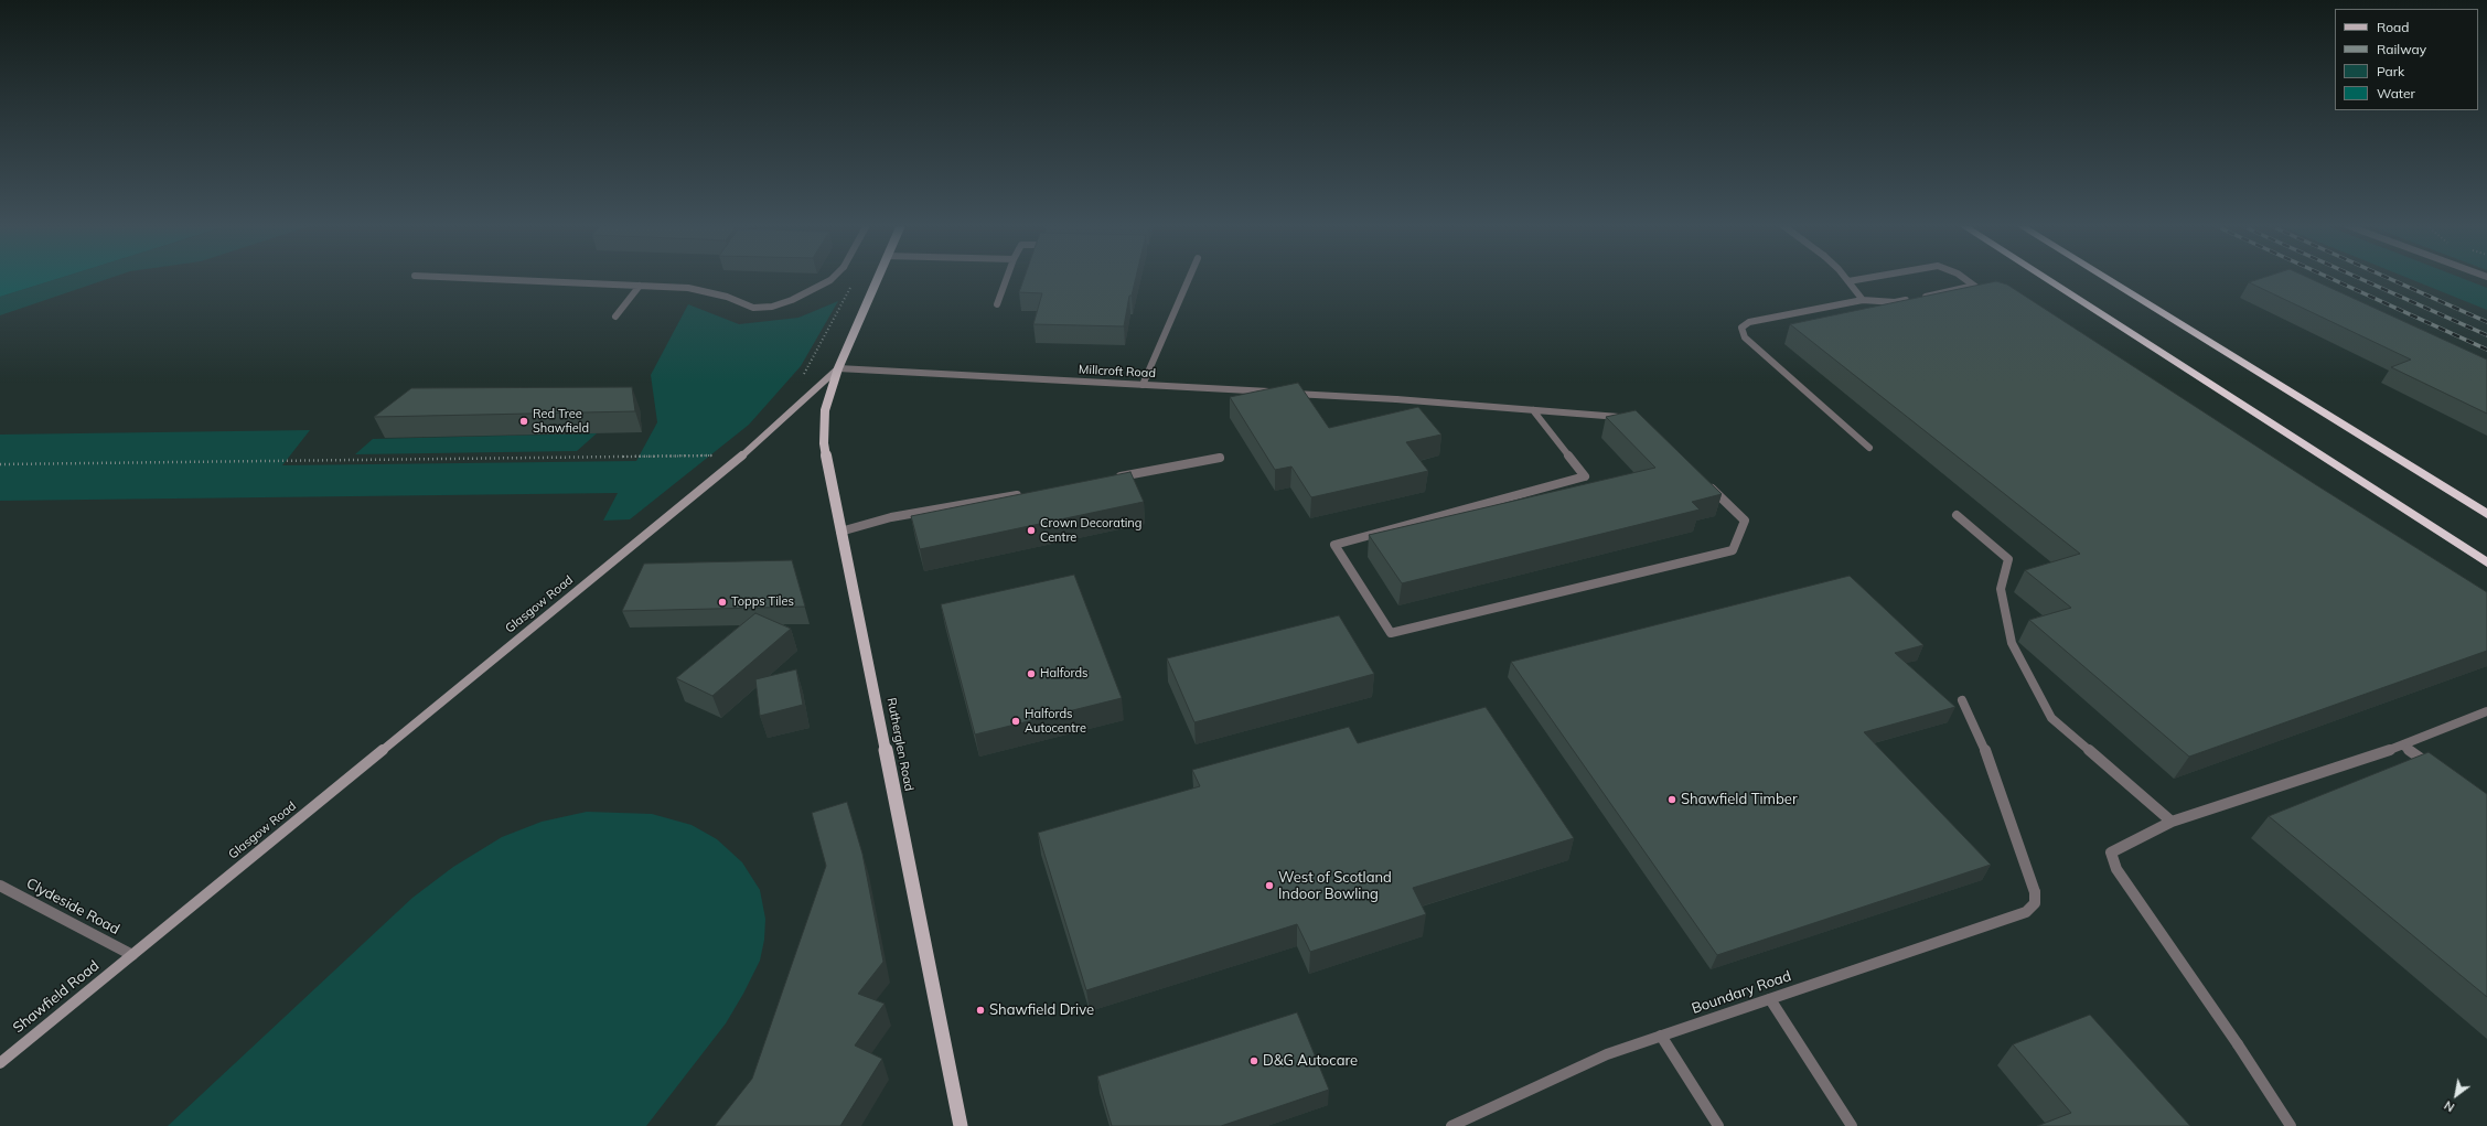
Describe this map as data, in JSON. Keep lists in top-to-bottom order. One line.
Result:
{"streets":{"main road":["Glasgow Road","Rutherglen Road"],"street":["Millcroft Road","Clydeside Road","Boundary Road","Shawfield Road"]},"crossings":[["Millcroft Road","Glasgow Road"],["Millcroft Road","Rutherglen Road"],["Glasgow Road","Rutherglen Road"],["Glasgow Road","Clydeside Road"],["Glasgow Road","Shawfield Road"],["Clydeside Road","Shawfield Road"]],"places":["Red Tree Shawfield","Crown Decorating Centre","Topps Tiles","Halfords","Halfords Autocentre","Shawfield Timber","West of Scotland Indoor Bowling","Shawfield Drive","D&G Autocare"],"legend":["Road","Railway","Park","Water"],"north":"bottom left"}
